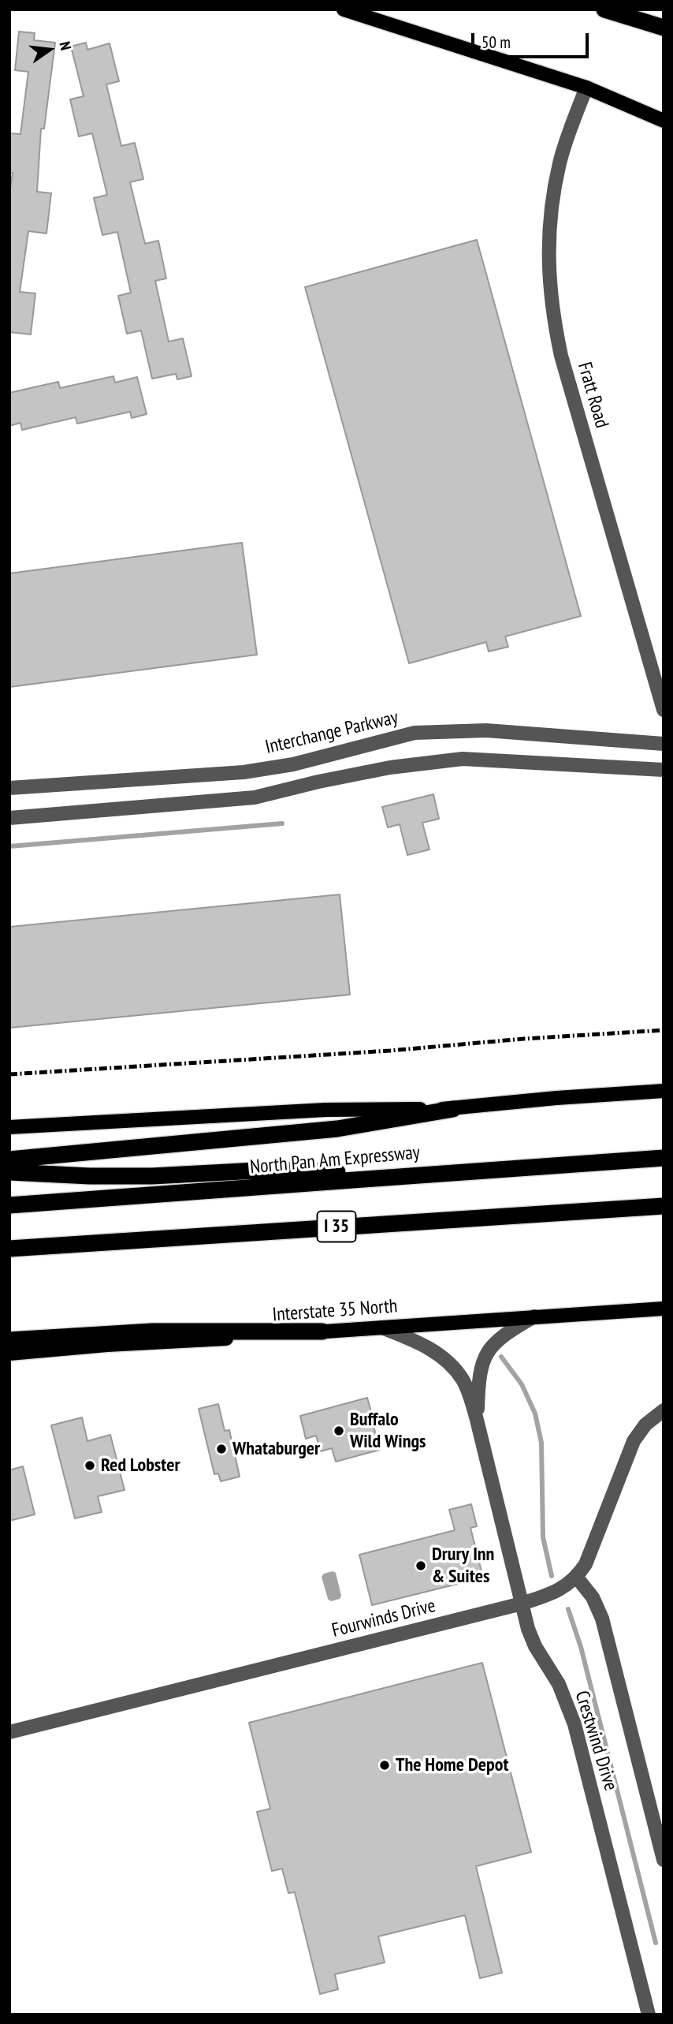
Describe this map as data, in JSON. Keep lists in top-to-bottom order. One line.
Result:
{"streets":{"highway":["North Pan Am Expressway","I 35"],"main road":["Interstate 35 North"],"street":["Fratt Road","Interchange Parkway","Fourwinds Drive","Crestwind Drive"]},"crossings":[["Interstate 35 North","Crestwind Drive"],["Fourwinds Drive","Crestwind Drive"]],"places":["Buffalo Wild Wings","Whataburger","Red Lobster","Drury Inn & Suites","The Home Depot"],"scale_bar":"50 m","north":"right"}
